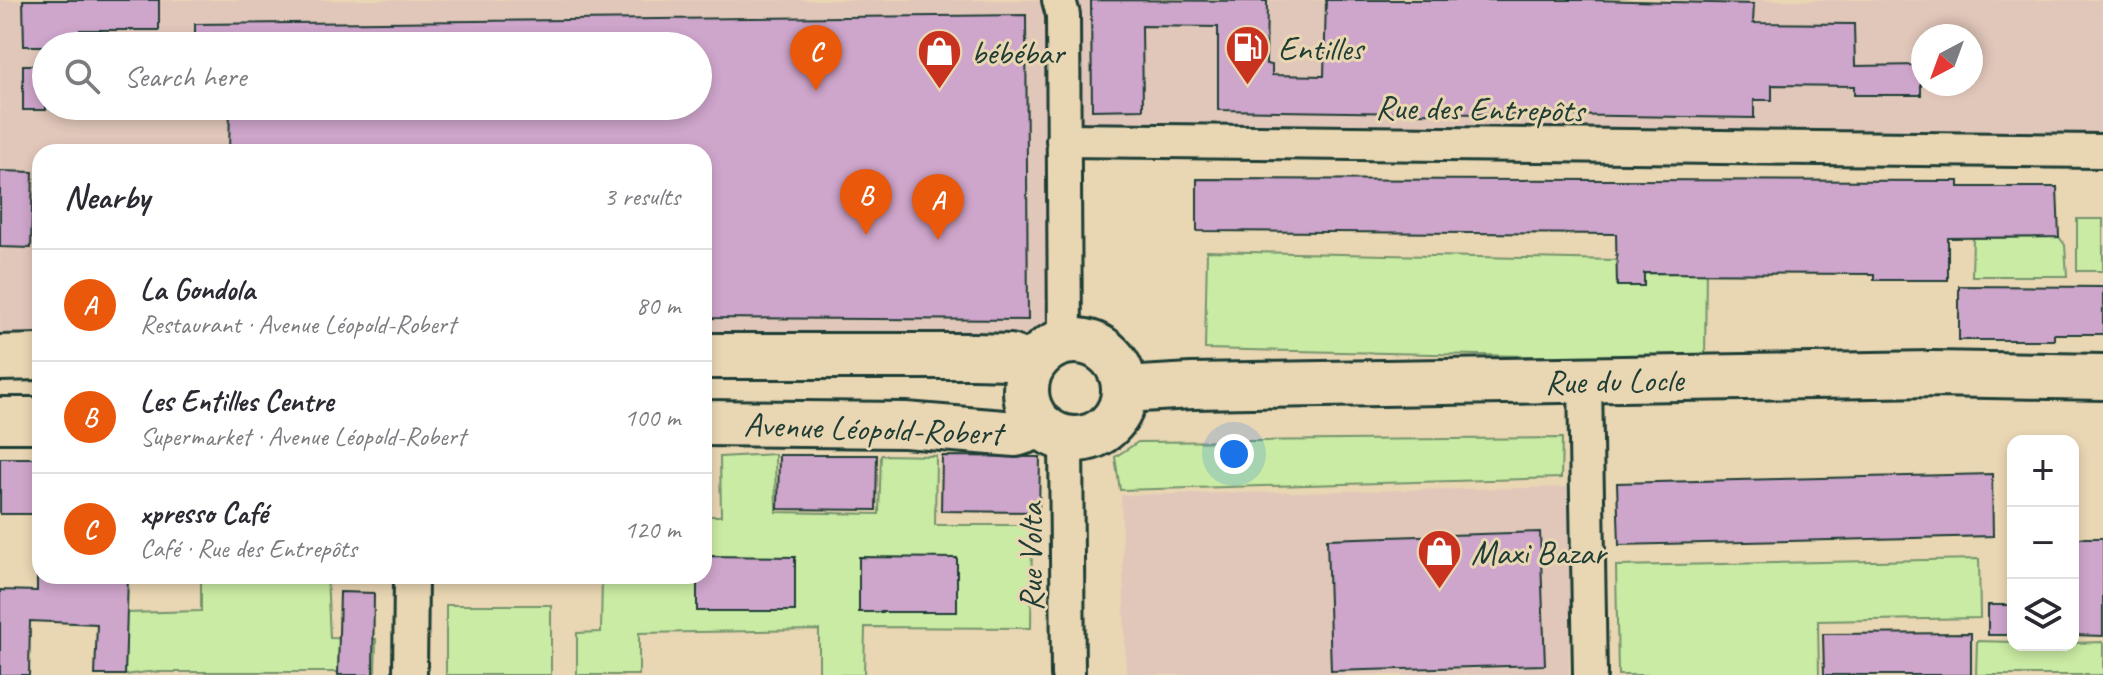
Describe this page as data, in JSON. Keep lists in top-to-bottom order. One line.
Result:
{"streets":{"main road":["Rue du Locle","Avenue Léopold-Robert"],"street":["Rue des Entrepôts","Rue Volta"]},"crossings":[["Rue du Locle","Avenue Léopold-Robert"],["Rue du Locle","Rue Volta"],["Avenue Léopold-Robert","Rue Volta"]],"places":{"fuel station":["Entilles"],"shop":["bébébar","Maxi Bazar"]},"north":"bottom left","page":{"pins":["C","B","A"],"search":"Search here","heading":["Nearby","3 results"],"list":[{"mark":"A","name":"La Gondola","note":"Restaurant · Avenue Léopold-Robert","value":"80 m"},{"mark":"B","name":"Les Entilles Centre","note":"Supermarket · Avenue Léopold-Robert","value":"100 m"},{"mark":"C","name":"xpresso Café","note":"Café · Rue des Entrepôts","value":"120 m"}],"map_buttons":["+","−"]}}
